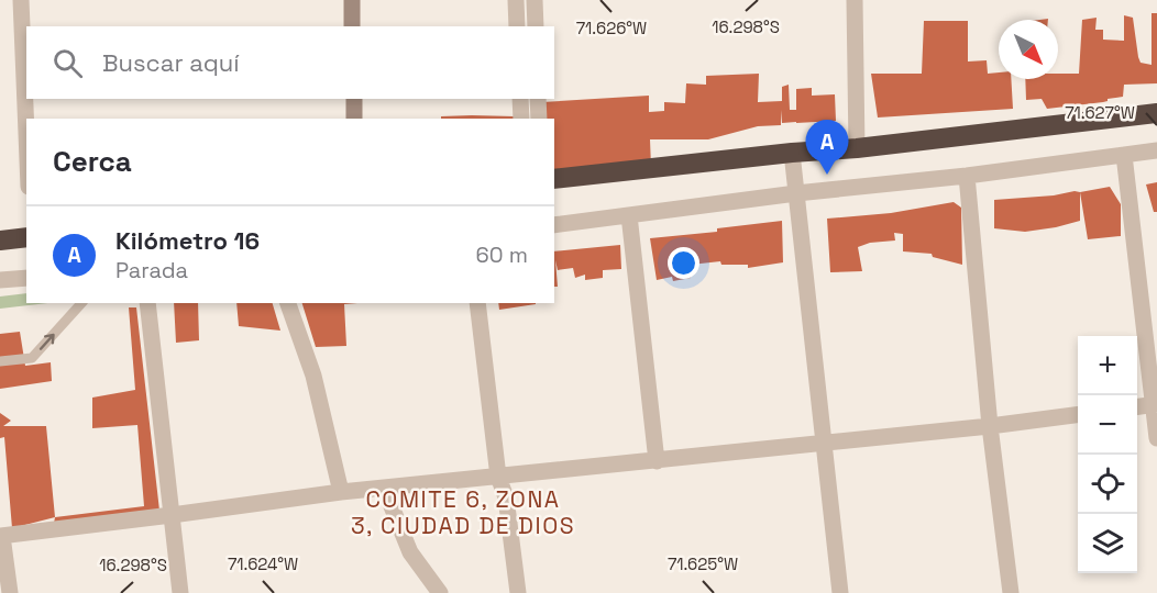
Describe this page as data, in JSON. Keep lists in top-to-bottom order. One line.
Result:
{"districts":["COMITE 6, ZONA 3, CIUDAD DE DIOS"],"north":"bottom right","page":{"search":"Buscar aquí","heading":"Cerca","pins":"A","list":[{"mark":"A","name":"Kilómetro 16","note":"Parada","value":"60 m"}],"map_buttons":["+","−"]},"coordinates":["16.298°S","71.626°W","71.627°W","71.624°W","71.625°W"]}
